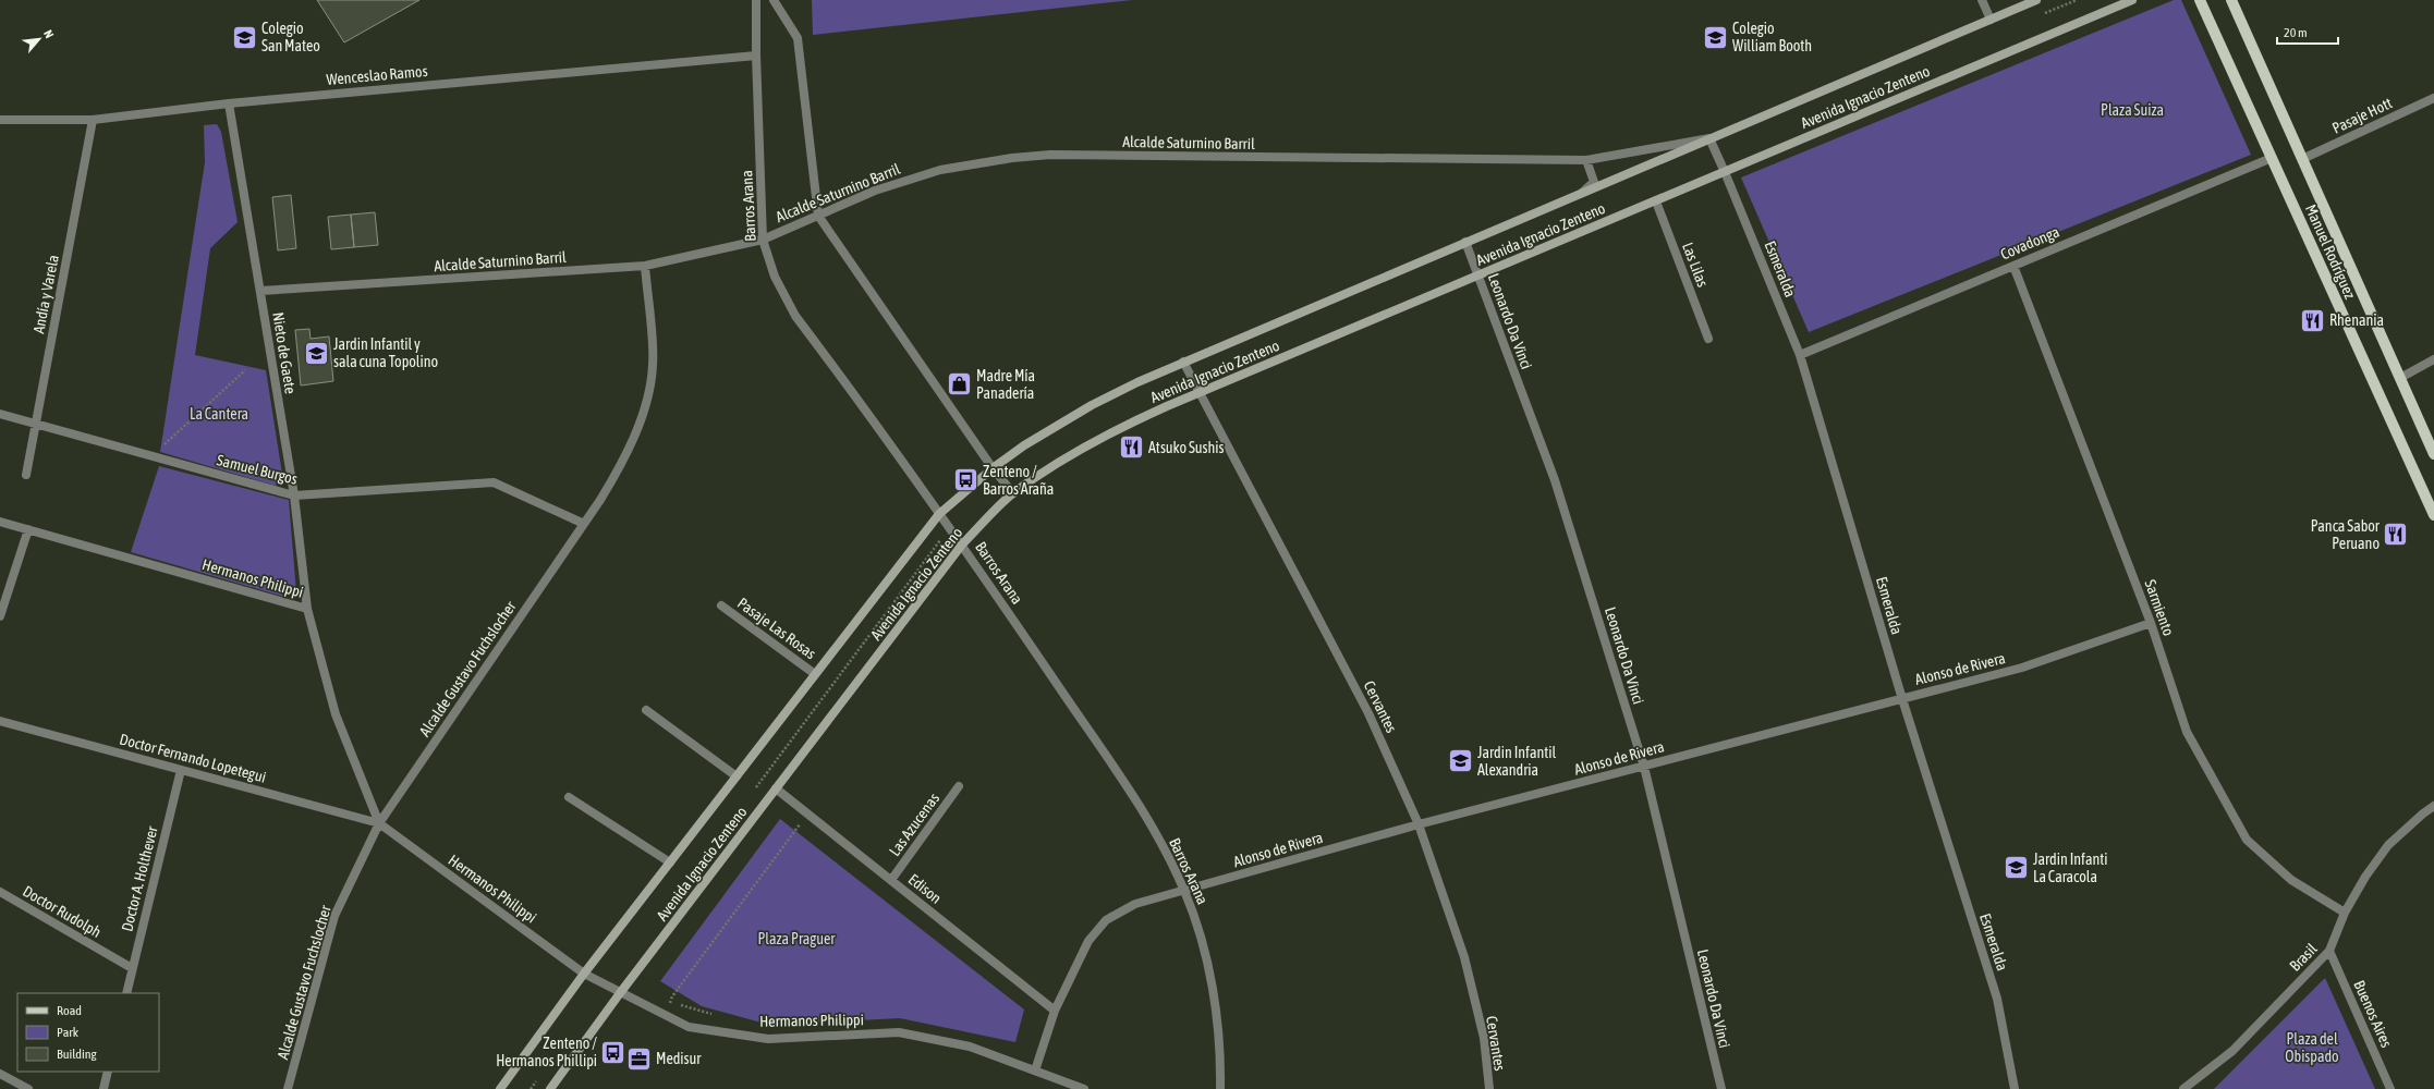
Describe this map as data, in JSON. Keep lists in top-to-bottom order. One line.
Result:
{"streets":{"main road":["Avenida Ignacio Zenteno","Manuel Rodríguez"],"street":["Wenceslao Ramos","Pasaje Hott","Alcalde Saturnino Barril","Barros Arana","Covadonga","Las Lilas","Esmeralda","Andía y Varela","Leonardo Da Vinci","Nieto de Gaete","Samuel Burgos","Hermanos Philippi","Sarmiento","Pasaje Las Rosas","Alcalde Gustavo Fuchslocher","Alonso de Rivera","Cervantes","Doctor Fernando Lopetegui","Las Azucenas","Doctor A. Holthever","Edison","Doctor Rudolph","Brasil","Buenos Aires"]},"crossings":[["Wenceslao Ramos","Barros Arana"],["Wenceslao Ramos","Andía y Varela"],["Wenceslao Ramos","Nieto de Gaete"],["Avenida Ignacio Zenteno","Alcalde Saturnino Barril"],["Avenida Ignacio Zenteno","Barros Arana"],["Avenida Ignacio Zenteno","Las Lilas"],["Avenida Ignacio Zenteno","Esmeralda"],["Avenida Ignacio Zenteno","Leonardo Da Vinci"],["Avenida Ignacio Zenteno","Hermanos Philippi"],["Avenida Ignacio Zenteno","Pasaje Las Rosas"],["Avenida Ignacio Zenteno","Cervantes"],["Avenida Ignacio Zenteno","Edison"],["Pasaje Hott","Manuel Rodríguez"],["Alcalde Saturnino Barril","Barros Arana"],["Alcalde Saturnino Barril","Esmeralda"],["Alcalde Saturnino Barril","Nieto de Gaete"],["Alcalde Saturnino Barril","Alcalde Gustavo Fuchslocher"],["Barros Arana","Alonso de Rivera"],["Covadonga","Manuel Rodríguez"],["Covadonga","Esmeralda"],["Covadonga","Sarmiento"],["Esmeralda","Alonso de Rivera"],["Andía y Varela","Samuel Burgos"],["Leonardo Da Vinci","Alonso de Rivera"],["Nieto de Gaete","Samuel Burgos"],["Nieto de Gaete","Hermanos Philippi"],["Samuel Burgos","Alcalde Gustavo Fuchslocher"],["Hermanos Philippi","Alcalde Gustavo Fuchslocher"],["Hermanos Philippi","Alonso de Rivera"],["Hermanos Philippi","Doctor Fernando Lopetegui"],["Sarmiento","Alonso de Rivera"],["Sarmiento","Brasil"],["Alcalde Gustavo Fuchslocher","Doctor Fernando Lopetegui"],["Alonso de Rivera","Cervantes"],["Alonso de Rivera","Edison"],["Doctor Fernando Lopetegui","Doctor A. Holthever"],["Las Azucenas","Edison"],["Doctor A. Holthever","Doctor Rudolph"],["Brasil","Buenos Aires"]],"parks":["Plaza Suiza","La Cantera","Plaza Praguer","Plaza del Obispado"],"places":{"school or university":["Colegio San Mateo","Colegio William Booth","Jardin Infantil y sala cuna Topolino","Jardin Infantil Alexandria","Jardin Infanti La Caracola"],"restaurant":["Rhenania","Atsuko Sushis","Panca Sabor Peruano"],"shop":["Madre Mía Panadería"],"bus stop":["Zenteno / Barros Araña","Zenteno / Hermanos Phillipi"],"office":["Medisur"]},"legend":["Road","Park","Building"],"scale_bar":"20 m","north":"top right"}
